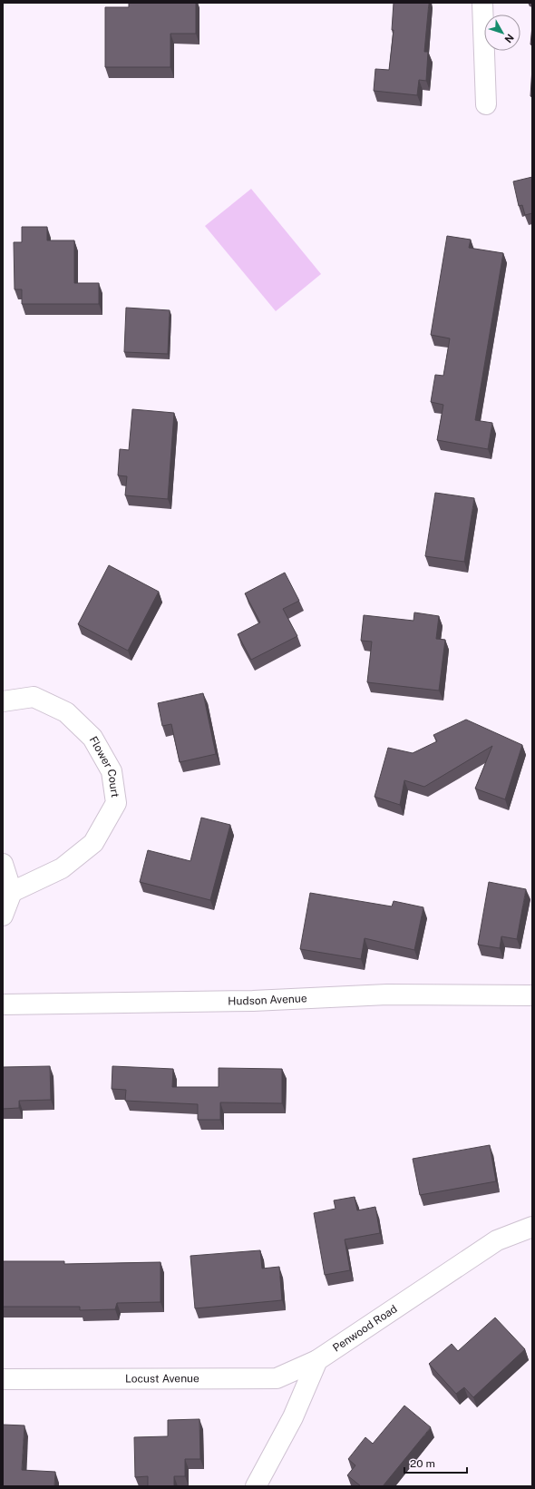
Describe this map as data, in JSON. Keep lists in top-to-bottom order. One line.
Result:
{"streets":{"street":["Flower Court","Hudson Avenue","Penwood Road","Locust Avenue"]},"crossings":[["Penwood Road","Locust Avenue"]],"scale_bar":"20 m","north":"bottom right"}
